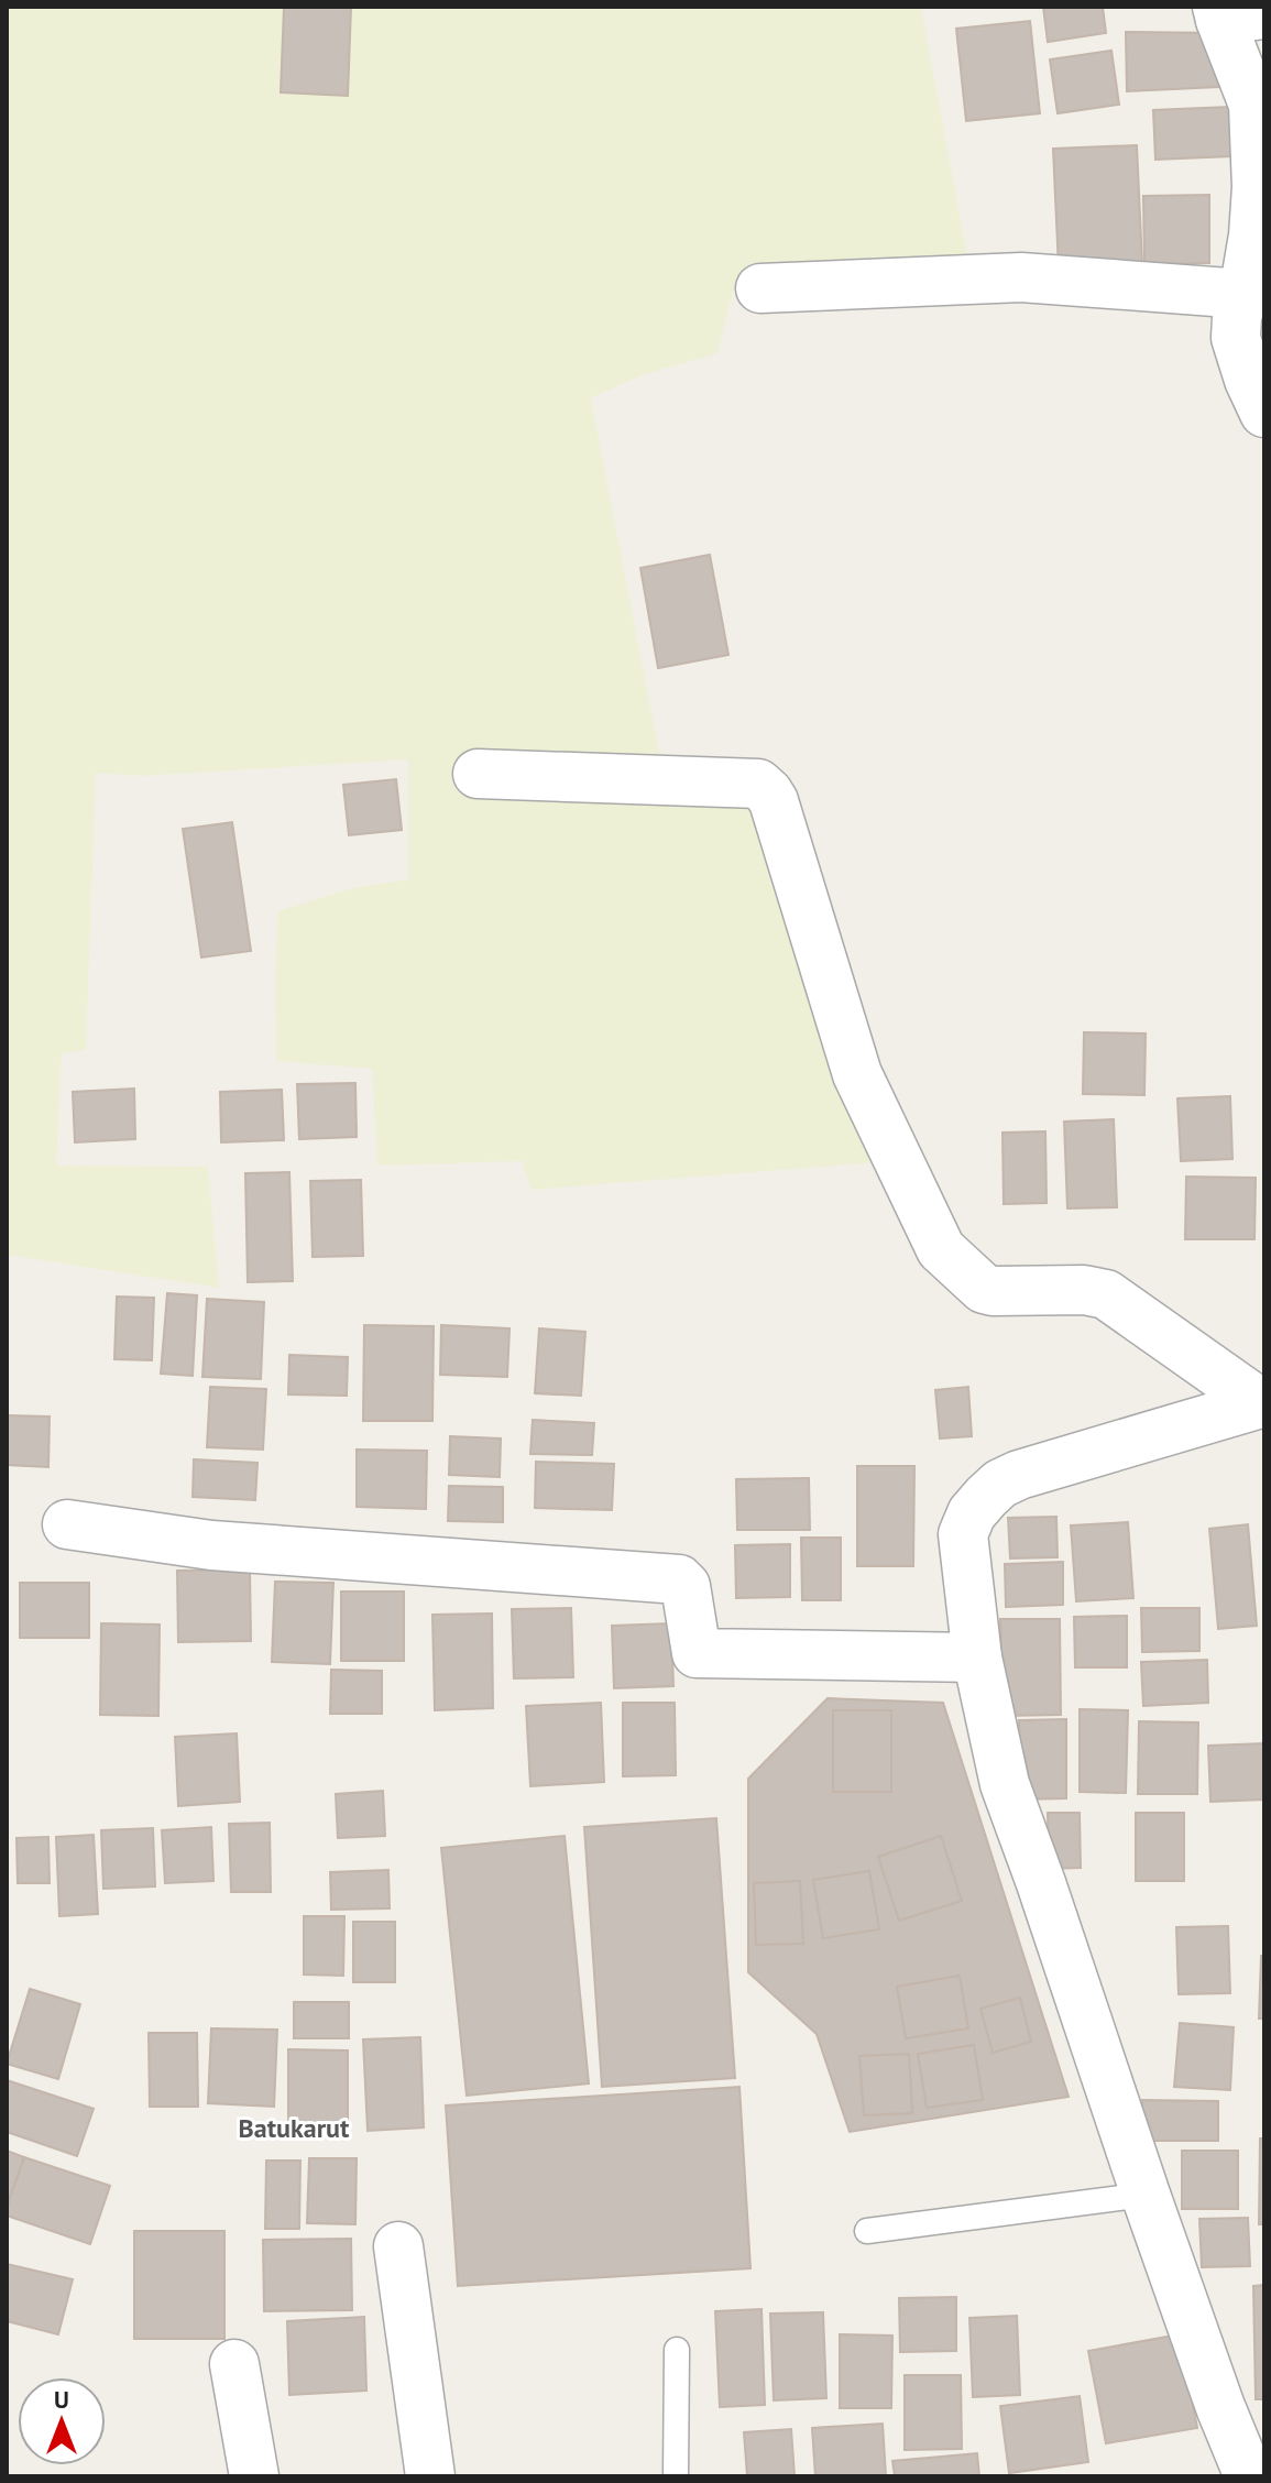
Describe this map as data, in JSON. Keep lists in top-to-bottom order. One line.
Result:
{"districts":["Batukarut"],"north":"top"}
